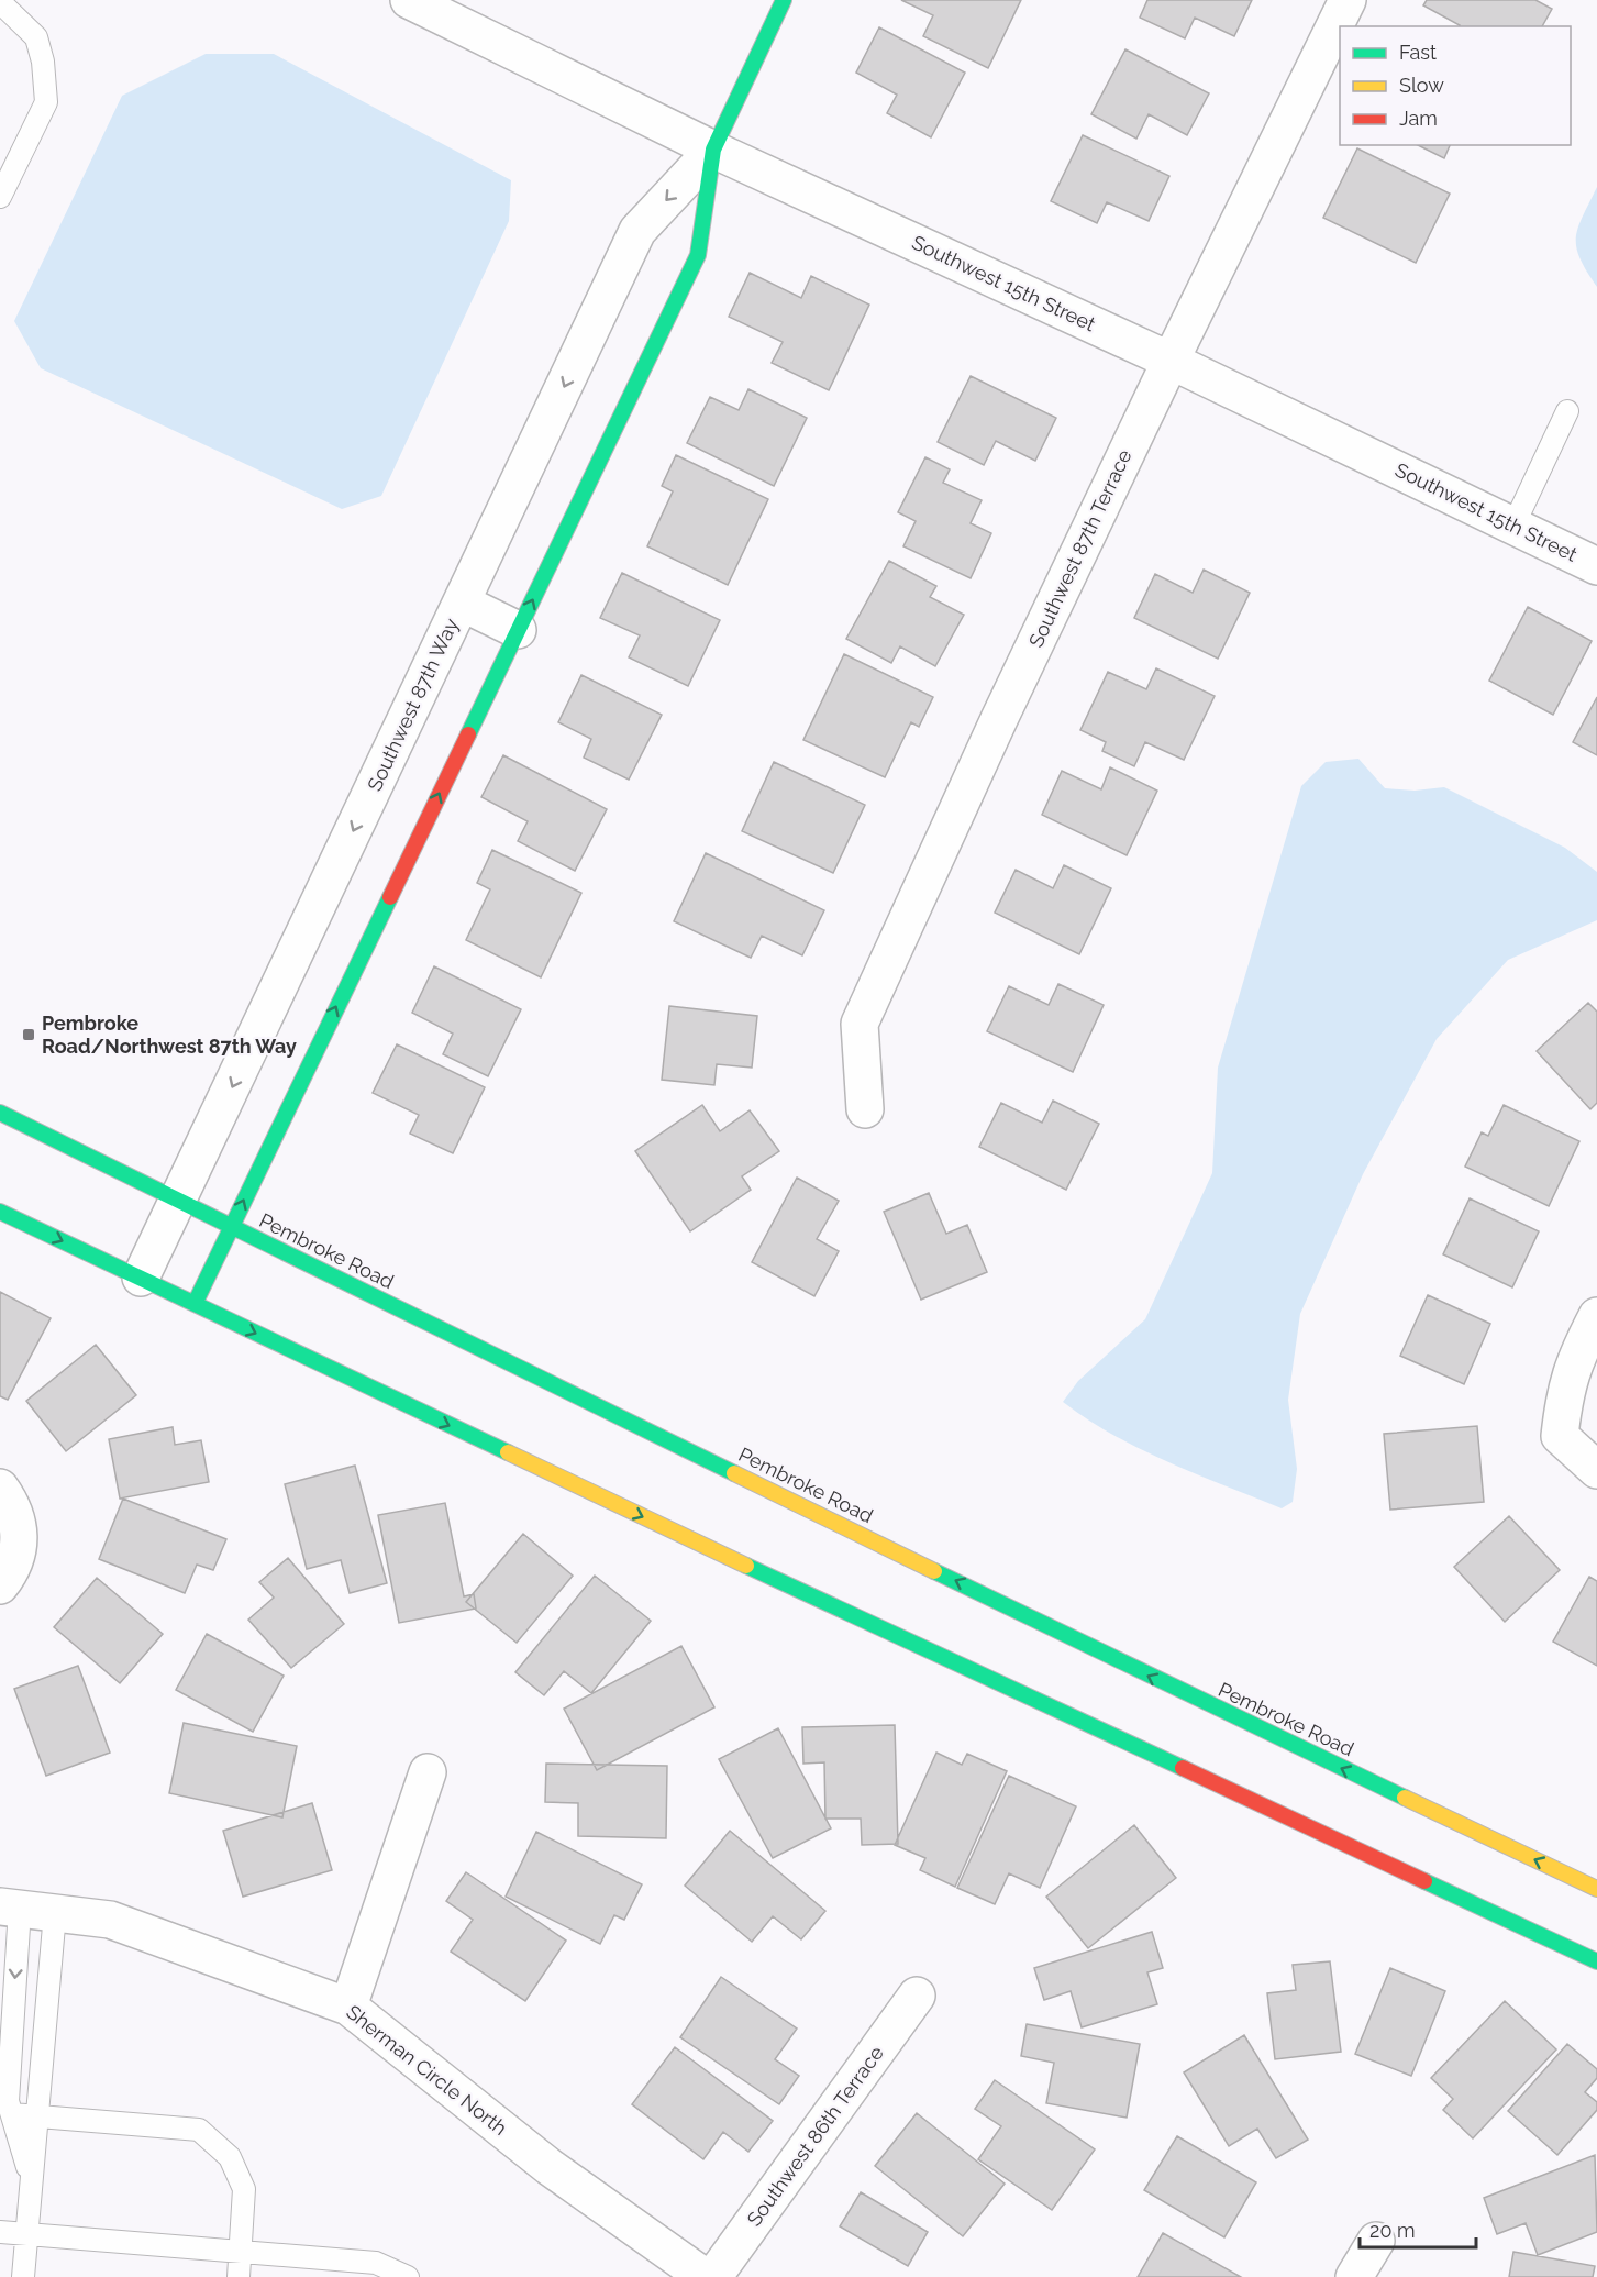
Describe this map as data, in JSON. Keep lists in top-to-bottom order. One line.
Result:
{"streets":{"main road":["Southwest 87th Way","Pembroke Road"],"street":["Southwest 15th Street","Southwest 87th Terrace","Sherman Circle North","Southwest 86th Terrace"]},"crossings":[["Southwest 15th Street","Southwest 87th Terrace"],["Southwest 15th Street","Southwest 87th Way"],["Southwest 87th Way","Pembroke Road"]],"places":{"transit":["Pembroke Road/Northwest 87th Way"]},"legend":["Fast","Slow","Jam"],"scale_bar":"20 m"}
